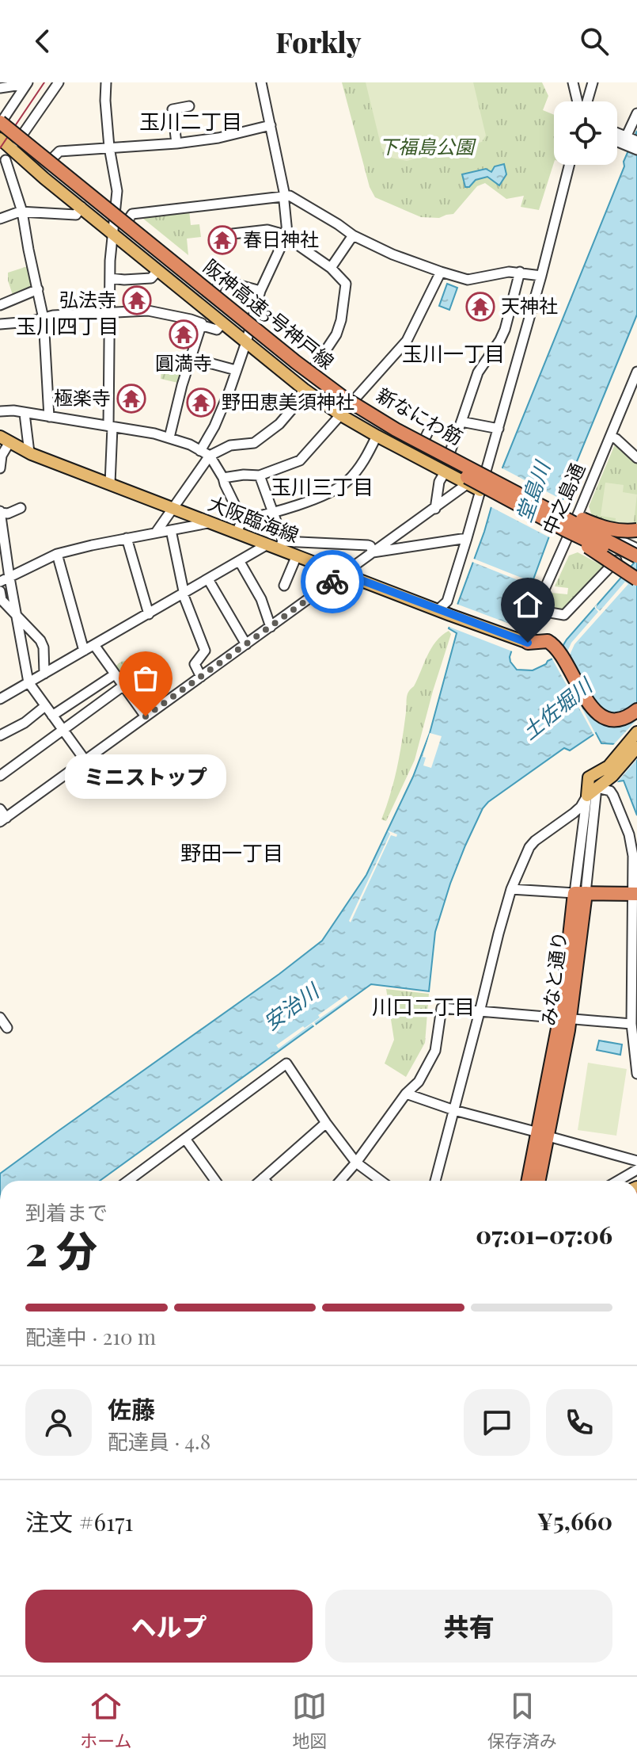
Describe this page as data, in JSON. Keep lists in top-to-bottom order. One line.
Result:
{"streets":{"highway":["阪神高速3号神戸線","みなと通り"],"main road":["新なにわ筋","大阪臨海線"],"street":["中之島通"]},"crossings":[["阪神高速3号神戸線","新なにわ筋"],["阪神高速3号神戸線","中之島通"],["新なにわ筋","中之島通"],["中之島通","大阪臨海線"]],"districts":["玉川二丁目","玉川四丁目","玉川一丁目","玉川三丁目","野田一丁目","川口二丁目"],"water":["堂島川","土佐堀川","安治川"],"parks":["下福島公園"],"places":{"temple":["春日神社","弘法寺","天神社","圓満寺","極楽寺","野田恵美須神社"],"other":["ミニストップ"]},"page":{"header":"Forkly","bubble":"ミニストップ","heading":["2 分","到着まで","07:01–07:06"],"panel":["佐藤","配達員 · 4.8","注文 #6171","¥5,660"],"bar":"配達中 · 210 m","buttons":["ヘルプ","共有"],"tabs":["ホーム","地図","保存済み"]}}
